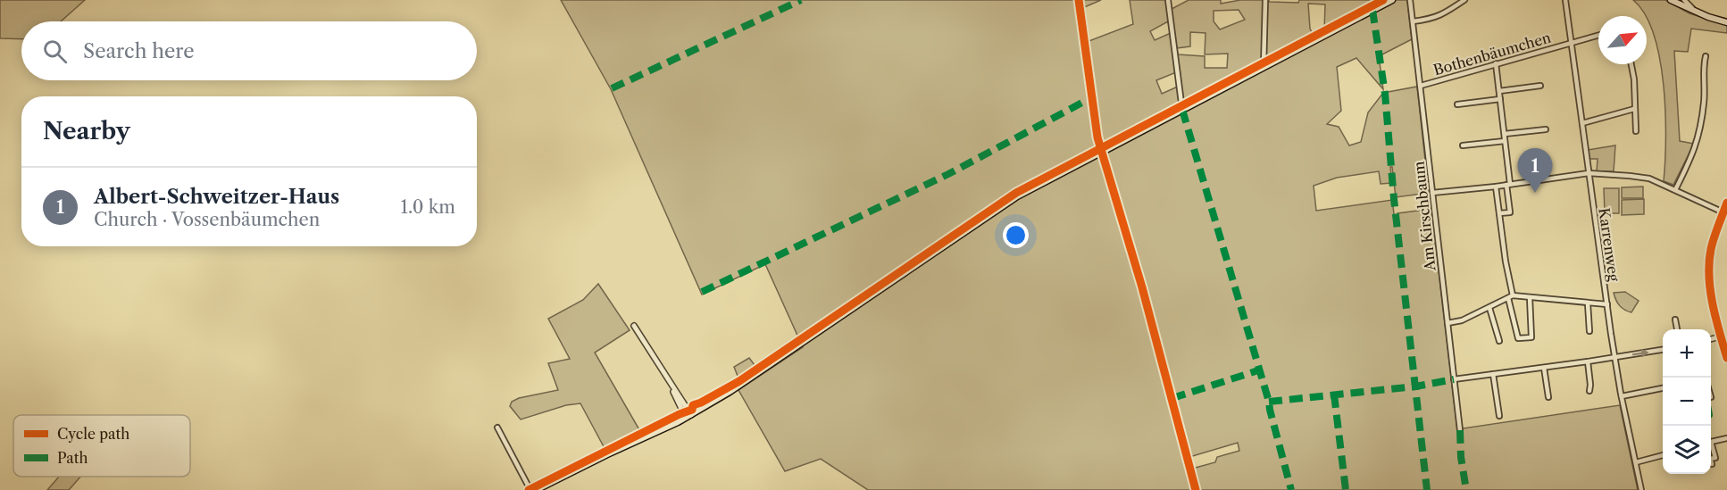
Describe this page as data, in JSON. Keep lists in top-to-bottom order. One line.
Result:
{"streets":{"street":["Bothenbäumchen","Am Kirschbaum","Karrenweg"]},"crossings":[["Bothenbäumchen","Am Kirschbaum"],["Bothenbäumchen","Karrenweg"]],"legend":["Cycle path","Path"],"north":"top right","page":{"search":"Search here","heading":"Nearby","pins":"1","list":[{"mark":"1","name":"Albert-Schweitzer-Haus","note":"Church · Vossenbäumchen","value":"1.0 km"}],"map_buttons":["+","−"]}}
